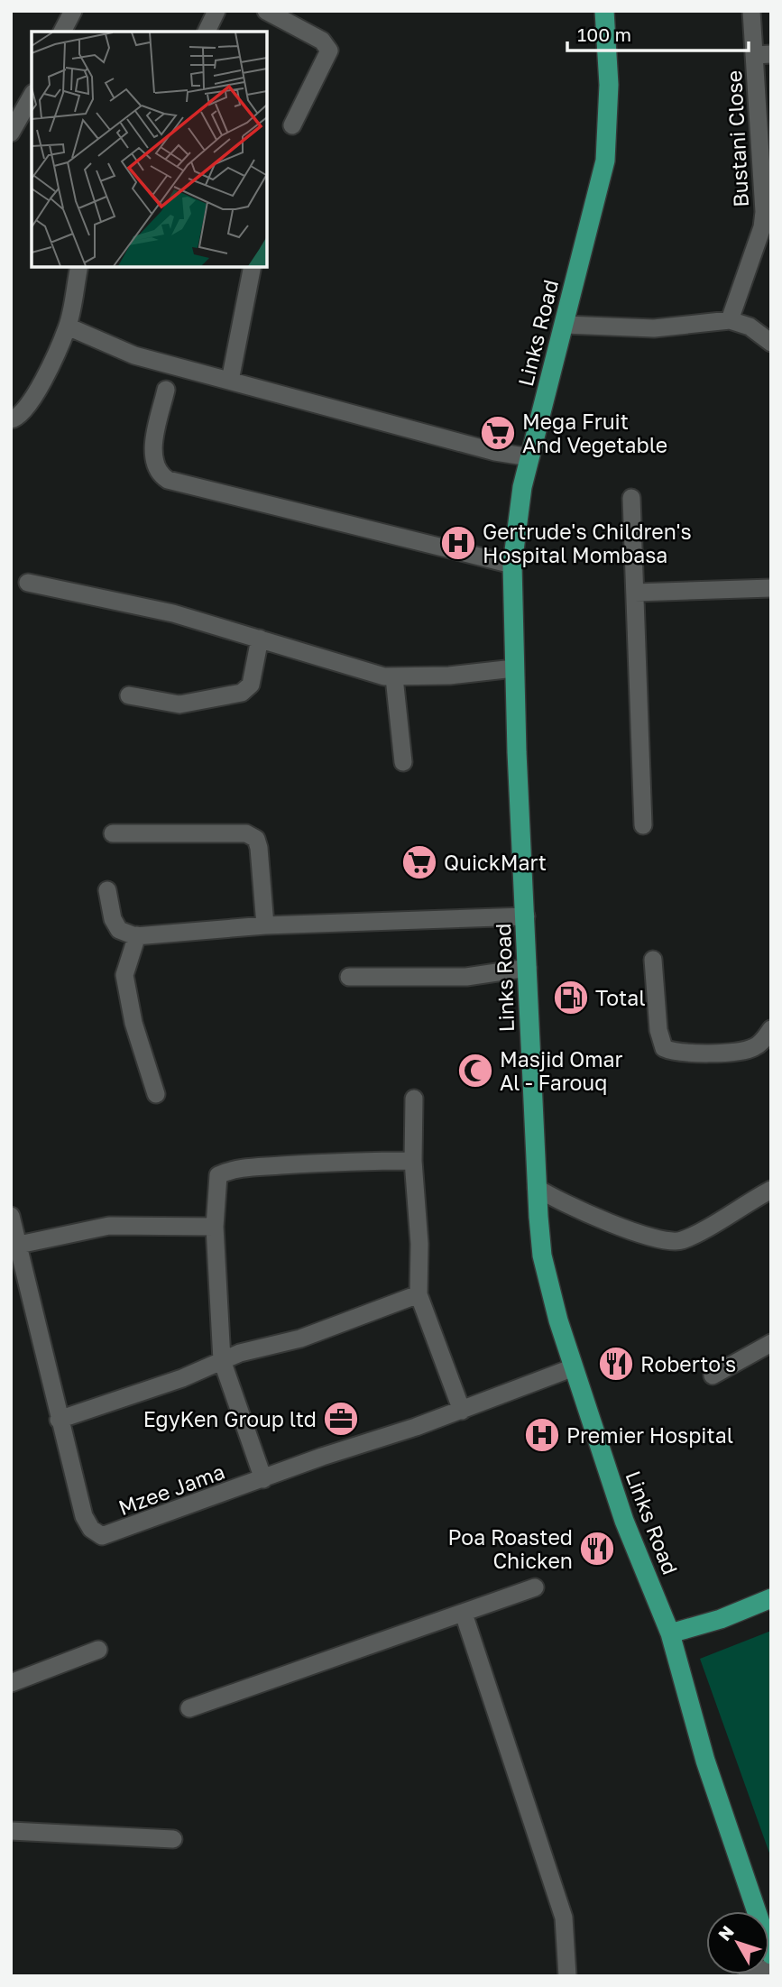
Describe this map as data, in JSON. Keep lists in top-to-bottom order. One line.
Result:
{"streets":{"main road":["Links Road"],"street":["Bustani Close","Mzee Jama"]},"crossings":[["Links Road","Mzee Jama"]],"places":{"supermarket":["Mega Fruit And Vegetable","QuickMart"],"hospital":["Gertrude's Children's Hospital Mombasa","Premier Hospital"],"fuel station":["Total"],"mosque":["Masjid Omar Al - Farouq"],"restaurant":["Roberto's","Poa Roasted Chicken"],"office":["EgyKen Group ltd"]},"scale_bar":"100 m","north":"top left"}
